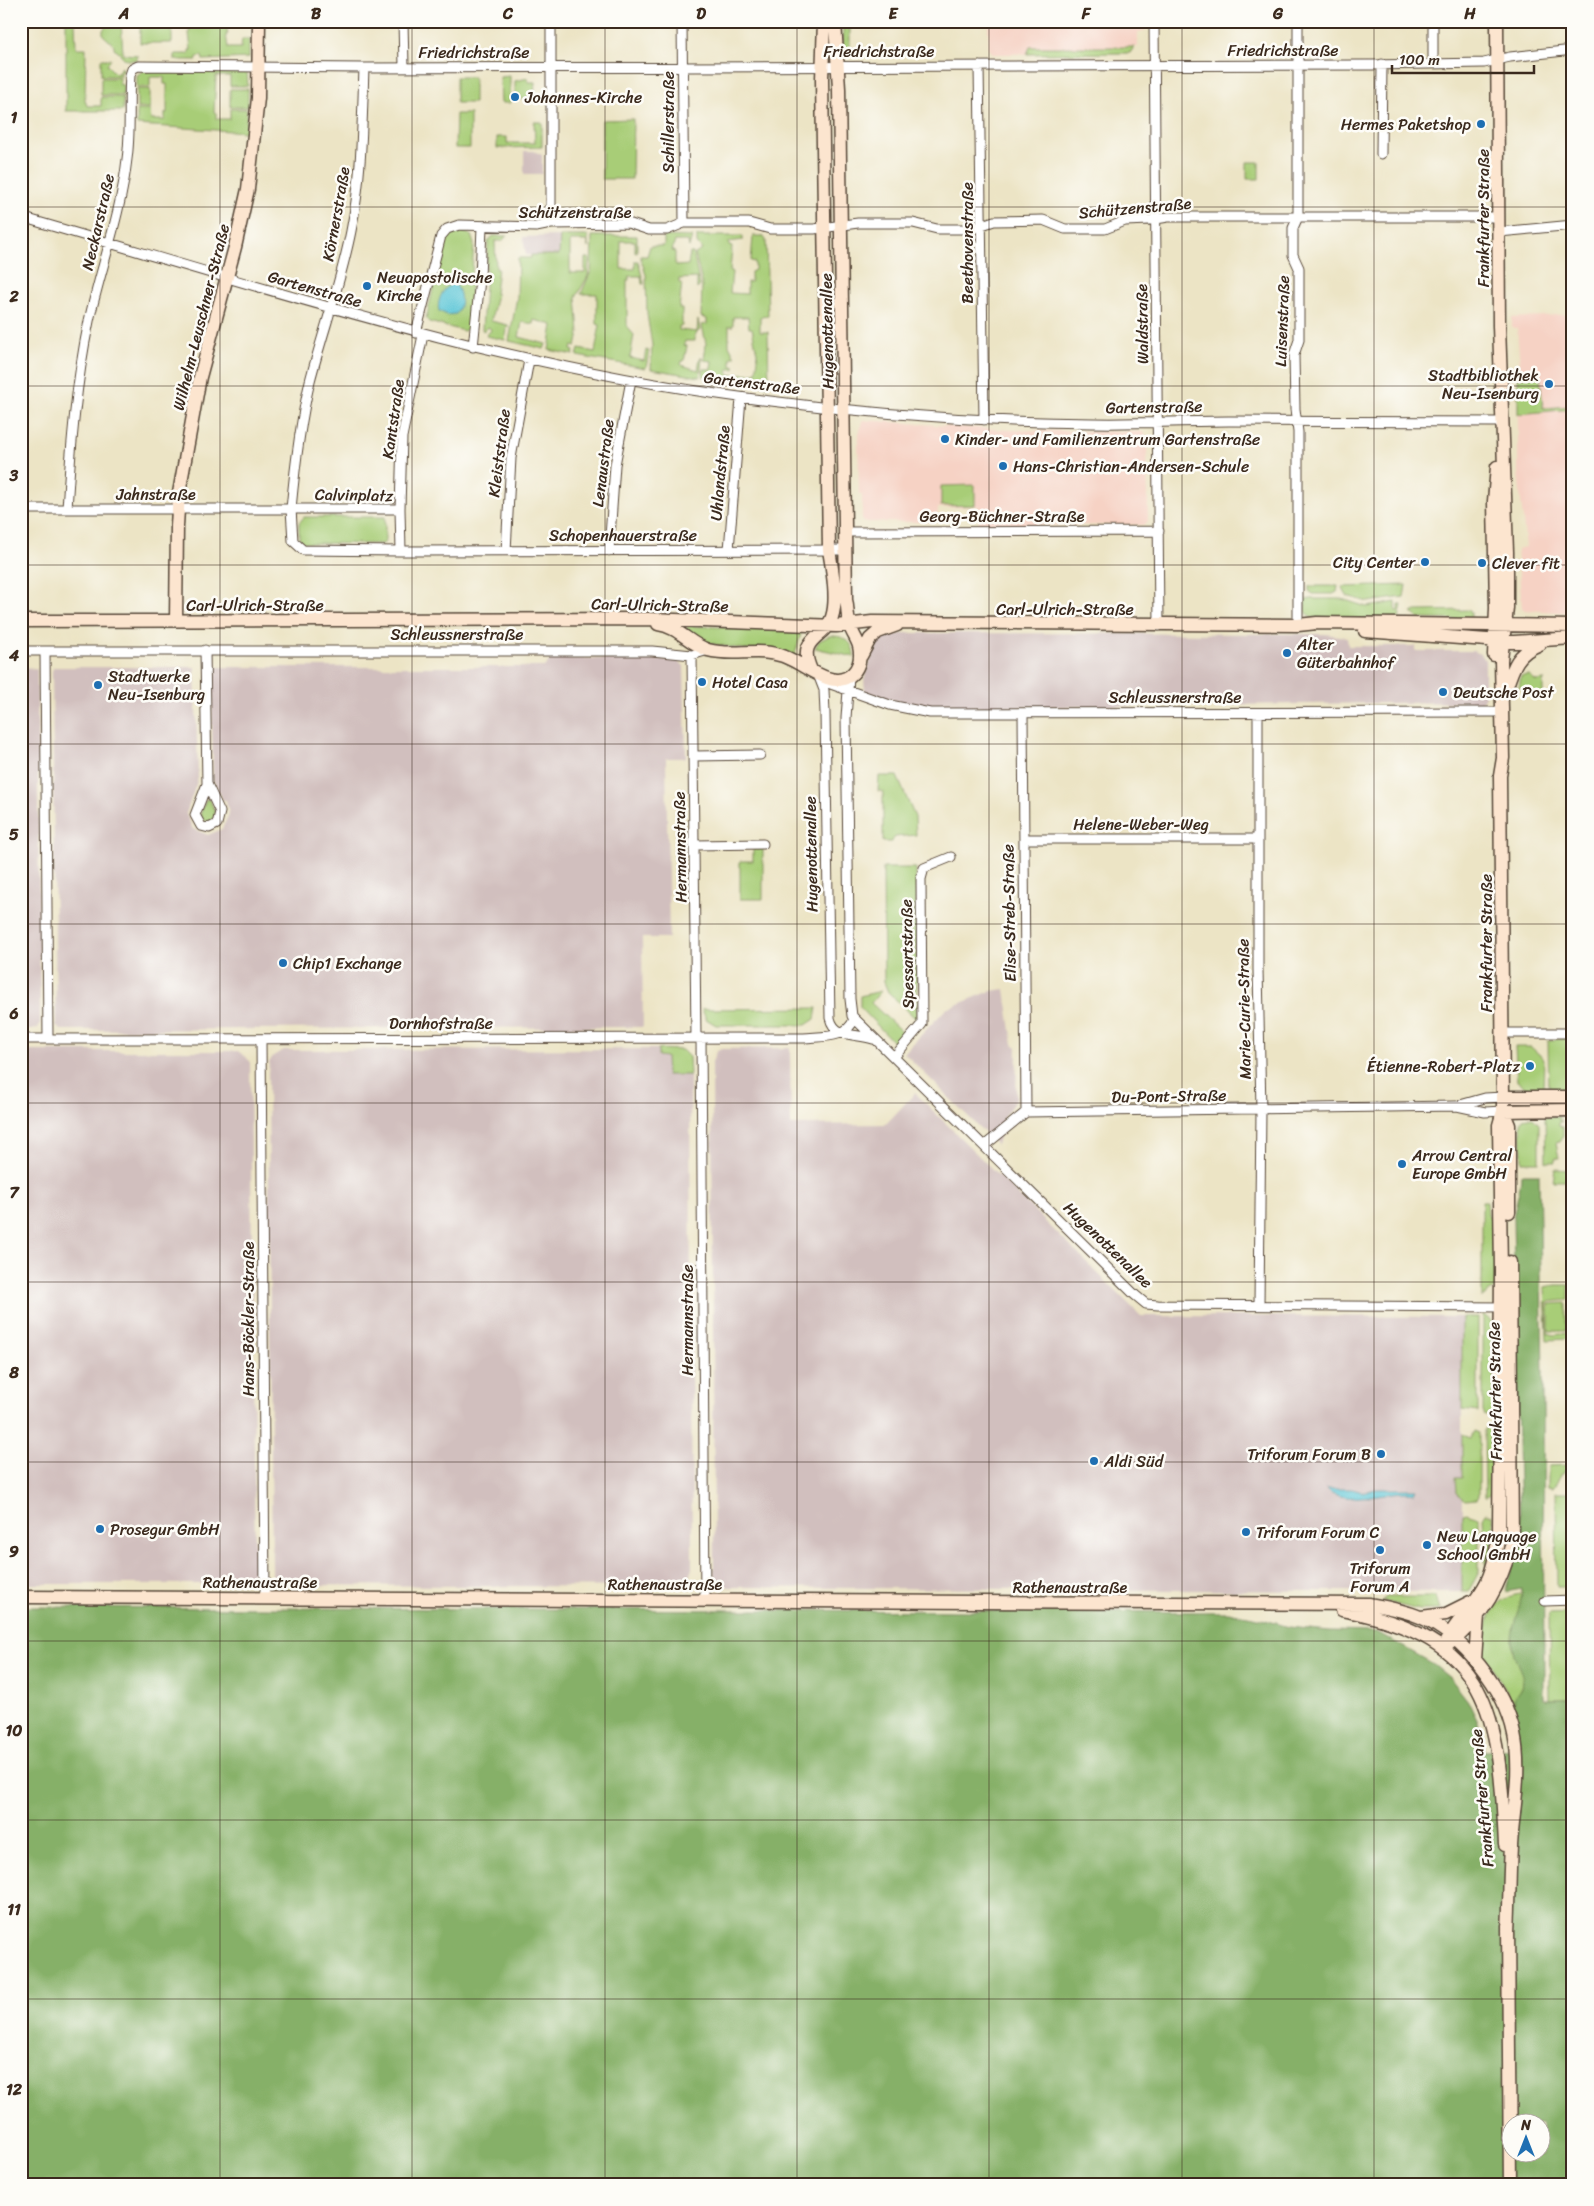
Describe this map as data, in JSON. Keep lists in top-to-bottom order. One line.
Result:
{"streets":{"main road":["Frankfurter Straße","Wilhelm-Leuschner-Straße","Hugenottenallee","Carl-Ulrich-Straße","Schleussnerstraße","Rathenaustraße"],"street":["Friedrichstraße","Schillerstraße","Schützenstraße","Körnerstraße","Neckarstraße","Beethovenstraße","Gartenstraße","Luisenstraße","Waldstraße","Kantstraße","Kleiststraße","Lenaustraße","Uhlandstraße","Jahnstraße","Calvinplatz","Georg-Büchner-Straße","Schopenhauerstraße","Helene-Weber-Weg","Hermannstraße","Elise-Streb-Straße","Spessartstraße","Marie-Curie-Straße","Dornhofstraße","Du-Pont-Straße","Hans-Böckler-Straße"]},"crossings":[["Friedrichstraße","Schillerstraße"],["Friedrichstraße","Körnerstraße"],["Friedrichstraße","Frankfurter Straße"],["Friedrichstraße","Neckarstraße"],["Friedrichstraße","Beethovenstraße"],["Friedrichstraße","Wilhelm-Leuschner-Straße"],["Friedrichstraße","Luisenstraße"],["Friedrichstraße","Waldstraße"],["Friedrichstraße","Hugenottenallee"],["Schillerstraße","Schützenstraße"],["Schützenstraße","Frankfurter Straße"],["Schützenstraße","Beethovenstraße"],["Schützenstraße","Gartenstraße"],["Schützenstraße","Luisenstraße"],["Schützenstraße","Waldstraße"],["Schützenstraße","Hugenottenallee"],["Schützenstraße","Kantstraße"],["Körnerstraße","Gartenstraße"],["Körnerstraße","Jahnstraße"],["Körnerstraße","Calvinplatz"],["Frankfurter Straße","Gartenstraße"],["Frankfurter Straße","Hugenottenallee"],["Frankfurter Straße","Carl-Ulrich-Straße"],["Frankfurter Straße","Schleussnerstraße"],["Frankfurter Straße","Du-Pont-Straße"],["Frankfurter Straße","Rathenaustraße"],["Neckarstraße","Gartenstraße"],["Neckarstraße","Wilhelm-Leuschner-Straße"],["Neckarstraße","Jahnstraße"],["Beethovenstraße","Gartenstraße"],["Gartenstraße","Wilhelm-Leuschner-Straße"],["Gartenstraße","Luisenstraße"],["Gartenstraße","Waldstraße"],["Gartenstraße","Hugenottenallee"],["Gartenstraße","Kantstraße"],["Gartenstraße","Kleiststraße"],["Gartenstraße","Lenaustraße"],["Gartenstraße","Uhlandstraße"],["Wilhelm-Leuschner-Straße","Jahnstraße"],["Wilhelm-Leuschner-Straße","Carl-Ulrich-Straße"],["Luisenstraße","Carl-Ulrich-Straße"],["Waldstraße","Georg-Büchner-Straße"],["Waldstraße","Carl-Ulrich-Straße"],["Hugenottenallee","Georg-Büchner-Straße"],["Hugenottenallee","Schopenhauerstraße"],["Hugenottenallee","Carl-Ulrich-Straße"],["Hugenottenallee","Schleussnerstraße"],["Hugenottenallee","Spessartstraße"],["Hugenottenallee","Marie-Curie-Straße"],["Hugenottenallee","Dornhofstraße"],["Kantstraße","Calvinplatz"],["Kleiststraße","Schopenhauerstraße"],["Lenaustraße","Schopenhauerstraße"],["Uhlandstraße","Schopenhauerstraße"],["Jahnstraße","Calvinplatz"],["Calvinplatz","Schopenhauerstraße"],["Carl-Ulrich-Straße","Schleussnerstraße"],["Schleussnerstraße","Hermannstraße"],["Schleussnerstraße","Elise-Streb-Straße"],["Schleussnerstraße","Marie-Curie-Straße"],["Helene-Weber-Weg","Elise-Streb-Straße"],["Helene-Weber-Weg","Marie-Curie-Straße"],["Hermannstraße","Dornhofstraße"],["Hermannstraße","Rathenaustraße"],["Elise-Streb-Straße","Du-Pont-Straße"],["Marie-Curie-Straße","Du-Pont-Straße"],["Dornhofstraße","Hans-Böckler-Straße"],["Hans-Böckler-Straße","Rathenaustraße"]],"places":["Johannes-Kirche","Hermes Paketshop","Neuapostolische Kirche","Stadtbibliothek Neu-Isenburg","Kinder- und Familienzentrum Gartenstraße","Hans-Christian-Andersen-Schule","City Center","Clever fit","Alter Güterbahnhof","Hotel Casa","Stadtwerke Neu-Isenburg","Deutsche Post","Chip1 Exchange","Étienne-Robert-Platz","Arrow Central Europe GmbH","Triforum Forum B","Aldi Süd","Prosegur GmbH","Triforum Forum C","New Language School GmbH","Triforum Forum A"],"scale_bar":"100 m","north":"top","grid":{"columns":["A","B","C","D","E","F","G","H"],"rows":["1","2","3","4","5","6","7","8","9","10","11","12"]}}
